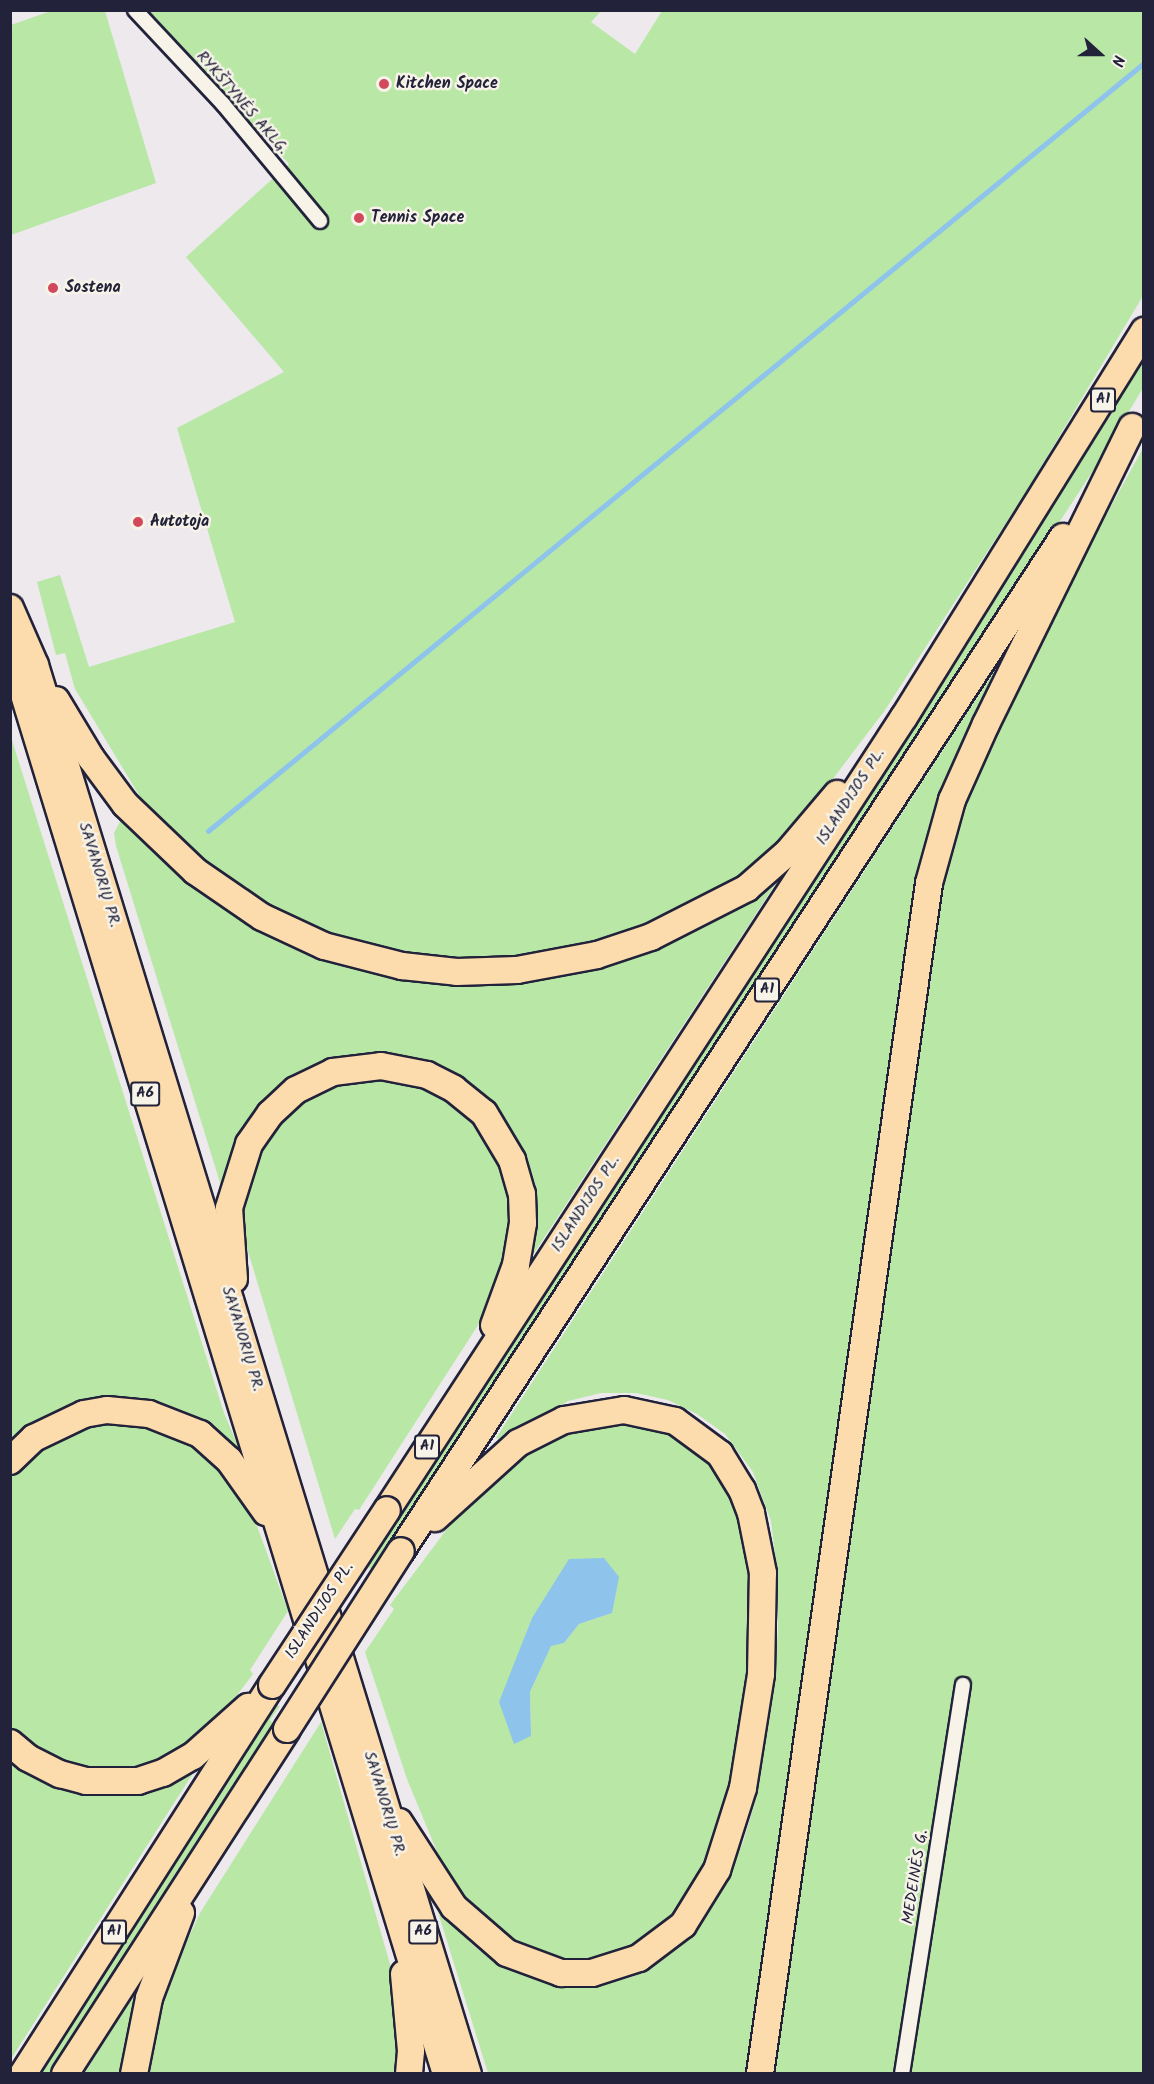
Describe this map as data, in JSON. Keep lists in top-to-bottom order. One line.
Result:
{"streets":{"highway":["A1","ISLANDIJOS PL.","SAVANORIŲ PR.","A6"],"street":["RYKŠTYNĖS AKLG.","MEDEINĖS G."]},"places":["Kitchen Space","Tennis Space","Sostena","Autotoja"],"north":"right"}
